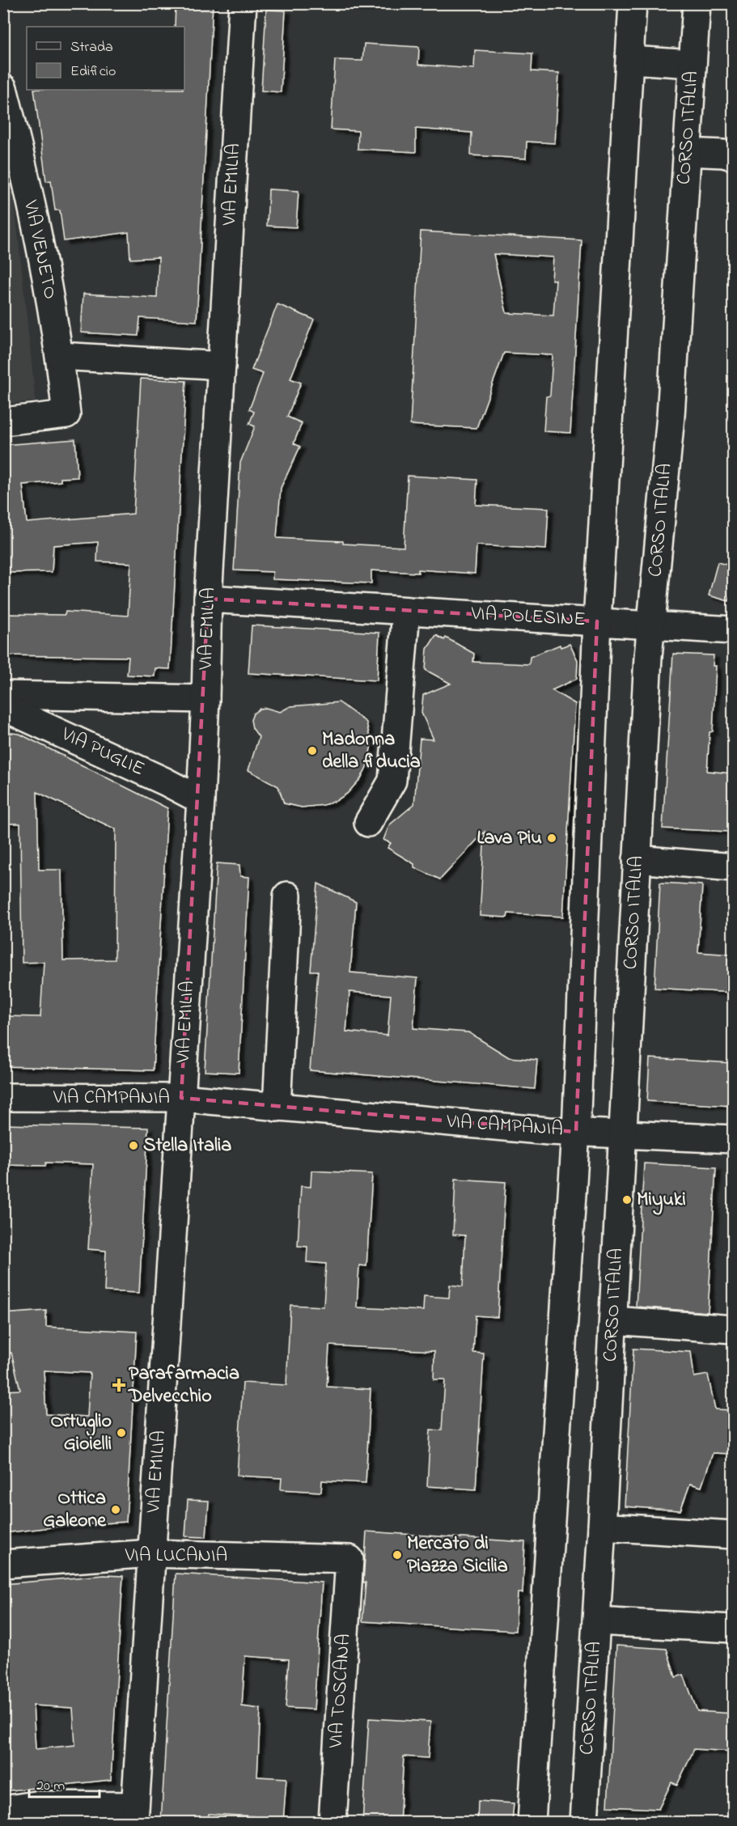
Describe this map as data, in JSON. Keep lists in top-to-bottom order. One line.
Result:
{"streets":{"street":["CORSO ITALIA","VIA EMILIA","VIA VENETO","VIA POLESINE","VIA PUGLIE","VIA CAMPANIA","VIA LUCANIA","VIA TOSCANA"]},"crossings":[["CORSO ITALIA","VIA POLESINE"],["CORSO ITALIA","VIA CAMPANIA"],["VIA EMILIA","VIA POLESINE"],["VIA EMILIA","VIA PUGLIE"],["VIA EMILIA","VIA CAMPANIA"],["VIA EMILIA","VIA LUCANIA"],["VIA LUCANIA","VIA TOSCANA"]],"places":{"other":["Madonna della fiducia","Lava Piu","Stella Italia","Miyuki","Ortuglio Gioielli","Ottica Galeone","Mercato di Piazza Sicilia"],"health":["Parafarmacia Delvecchio"]},"legend":["Strada","Edificio"],"scale_bar":"20 m"}
